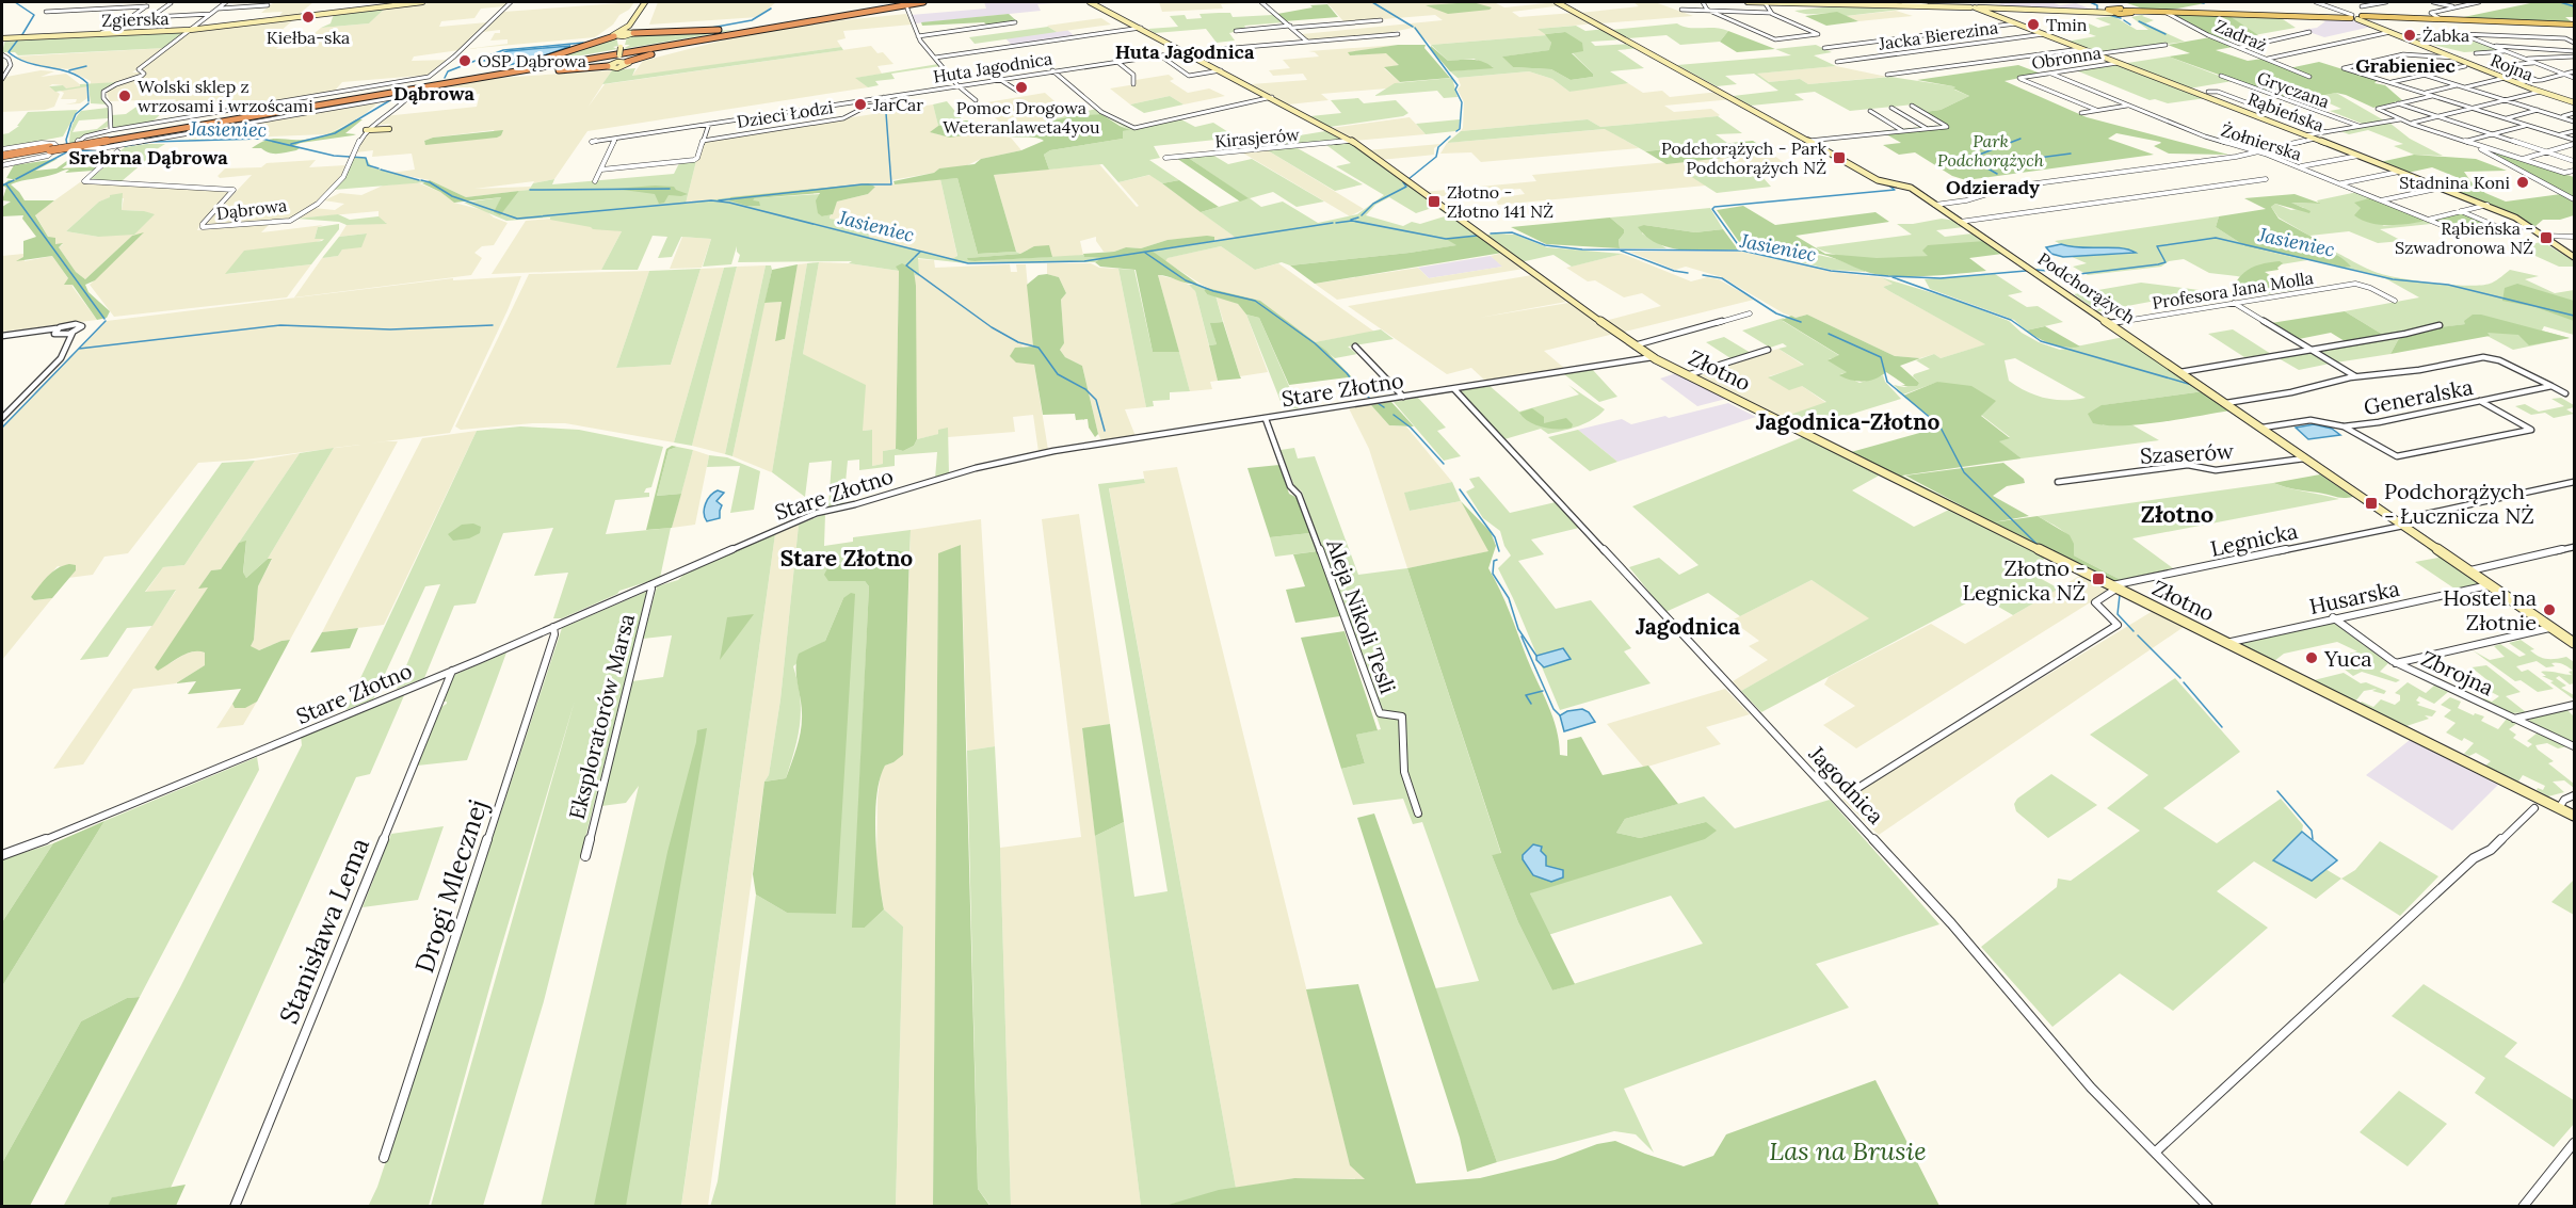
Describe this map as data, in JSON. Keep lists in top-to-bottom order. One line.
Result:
{"streets":{"street":["Zgierska","Jacka Bierezina","Zadraż","Obronna","Huta Jagodnica","Rojna","Gryczana","Rąbieńska","Dzieci Łodzi","Kirasjerów","Żołnierska","Dąbrowa","Podchorążych","Profesora Jana Molla","Złotno","Stare Złotno","Generalska","Szaserów","Legnicka","Husarska","Aleja Nikoli Tesli","Zbrojna","Eksploratorów Marsa","Jagodnica","Drogi Mlecznej","Stanisława Lema"]},"crossings":[["Jacka Bierezina","Rąbieńska"],["Obronna","Rąbieńska"],["Obronna","Żołnierska"],["Huta Jagodnica","Dzieci Łodzi"],["Huta Jagodnica","Złotno"],["Kirasjerów","Złotno"],["Podchorążych","Profesora Jana Molla"],["Podchorążych","Generalska"],["Podchorążych","Szaserów"],["Podchorążych","Legnicka"],["Podchorążych","Husarska"],["Złotno","Stare Złotno"],["Złotno","Legnicka"],["Złotno","Husarska"],["Stare Złotno","Aleja Nikoli Tesli"],["Stare Złotno","Eksploratorów Marsa"],["Stare Złotno","Jagodnica"],["Stare Złotno","Drogi Mlecznej"],["Stare Złotno","Stanisława Lema"],["Husarska","Zbrojna"]],"districts":["Huta Jagodnica","Grabieniec","Dąbrowa","Srebrna Dąbrowa","Odzierady","Jagodnica-Złotno","Złotno","Stare Złotno","Jagodnica"],"water":["Jasieniec"],"parks":["Park Podchorążych","Las na Brusie"],"places":{"other":["Kiełba-ska","Tmin","Żabka","OSP Dąbrowa","Pomoc Drogowa Weteranlaweta4you","Wolski sklep z wrzosami i wrzoścami","JarCar","Stadnina Koni","Hostel na Złotnie","Yuca"],"transit":["Podchorążych - Park Podchorążych NŻ","Złotno - Złotno 141 NŻ","Rąbieńska - Szwadronowa NŻ","Podchorążych - Łucznicza NŻ","Złotno - Legnicka NŻ"]}}
